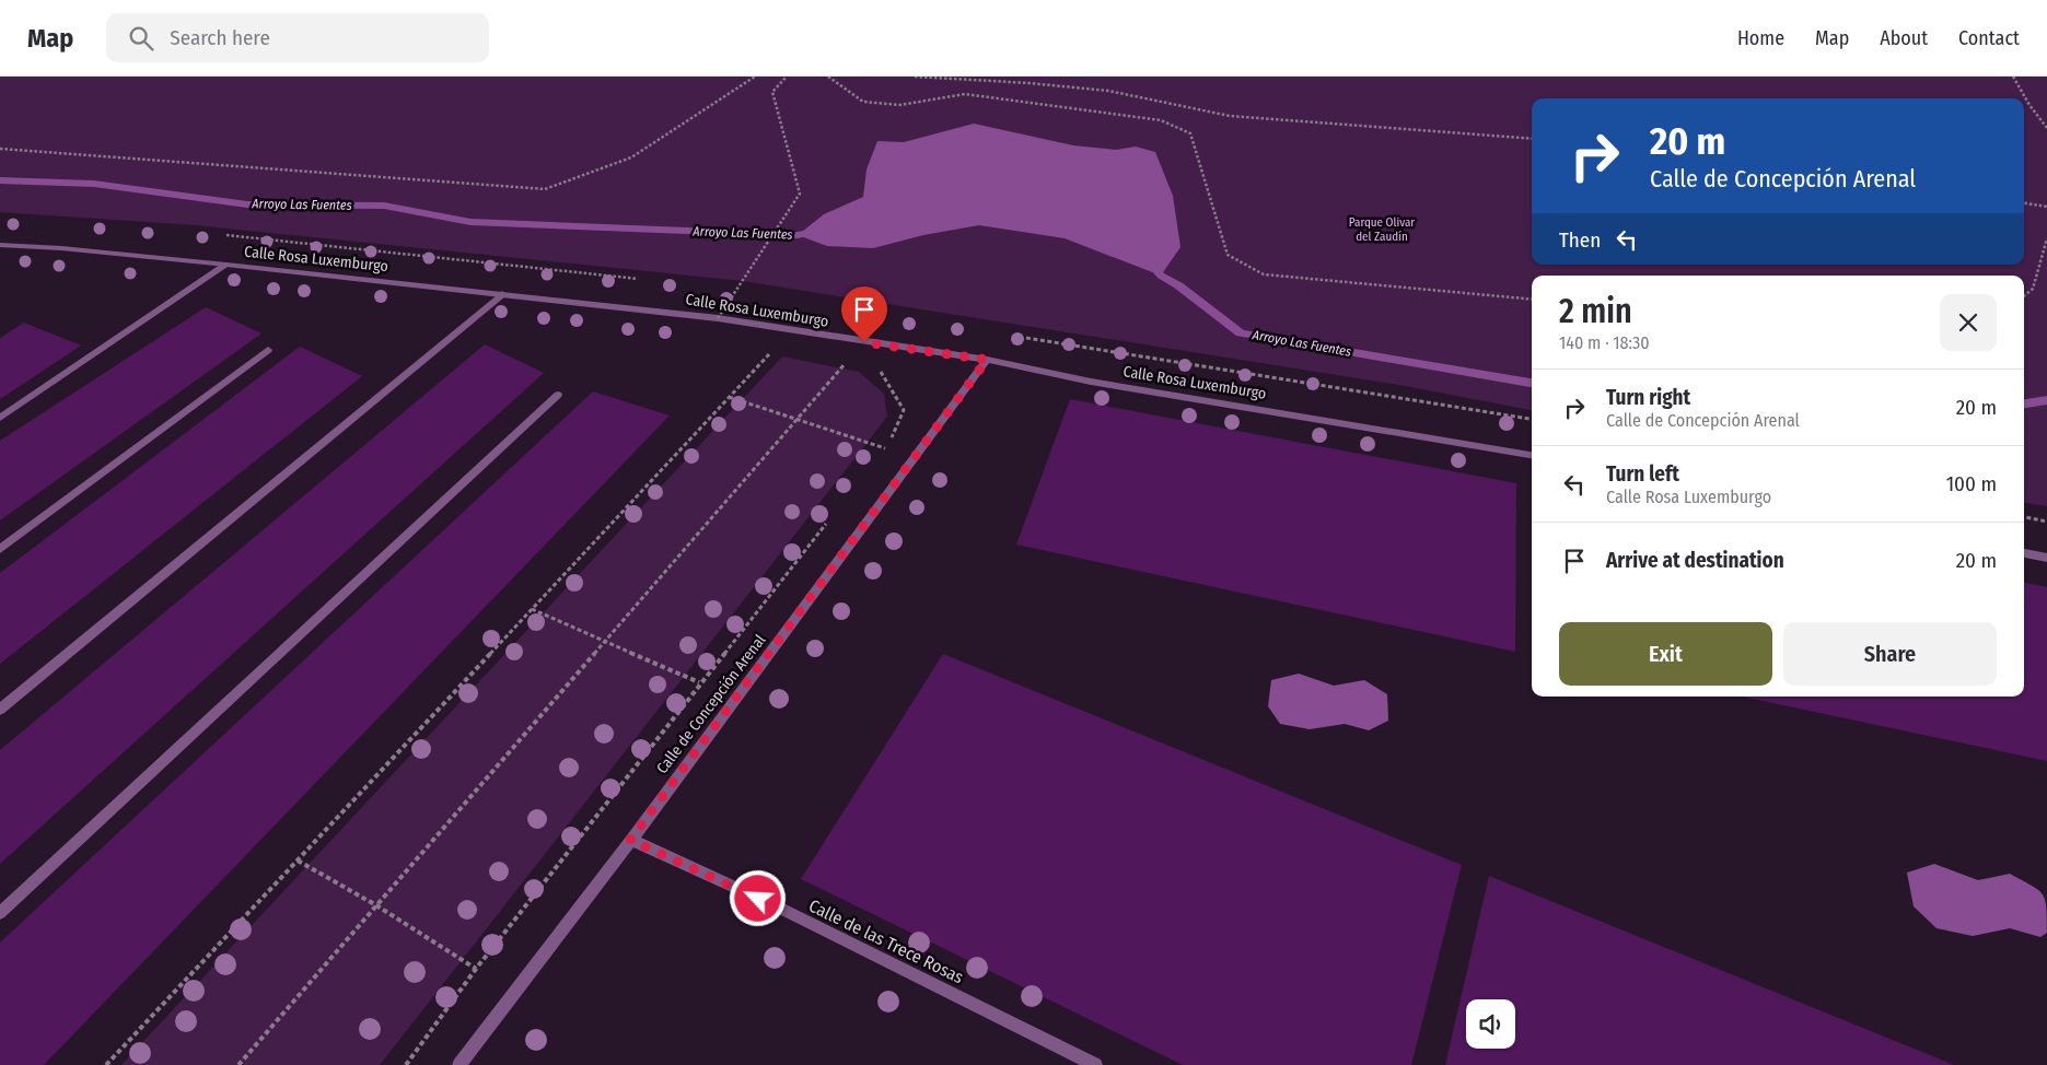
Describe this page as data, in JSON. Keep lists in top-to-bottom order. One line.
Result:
{"streets":{"street":["Calle Rosa Luxemburgo","Calle de Concepción Arenal","Calle de las Trece Rosas"]},"crossings":[["Calle Rosa Luxemburgo","Calle de Concepción Arenal"],["Calle de Concepción Arenal","Calle de las Trece Rosas"]],"water":["Arroyo Las Fuentes"],"parks":["Parque Olivar del Zaudín"],"page":{"header":"Map","search":"Search here","nav":["Home","Map","About","Contact"],"turn":["20 m","Calle de Concepción Arenal"],"then":"Then","heading":["2 min","140 m · 18:30"],"list":[{"name":"Turn right","note":"Calle de Concepción Arenal","value":"20 m"},{"name":"Turn left","note":"Calle Rosa Luxemburgo","value":"100 m"},{"name":"Arrive at destination","value":"20 m"}],"buttons":["Exit","Share"]}}
